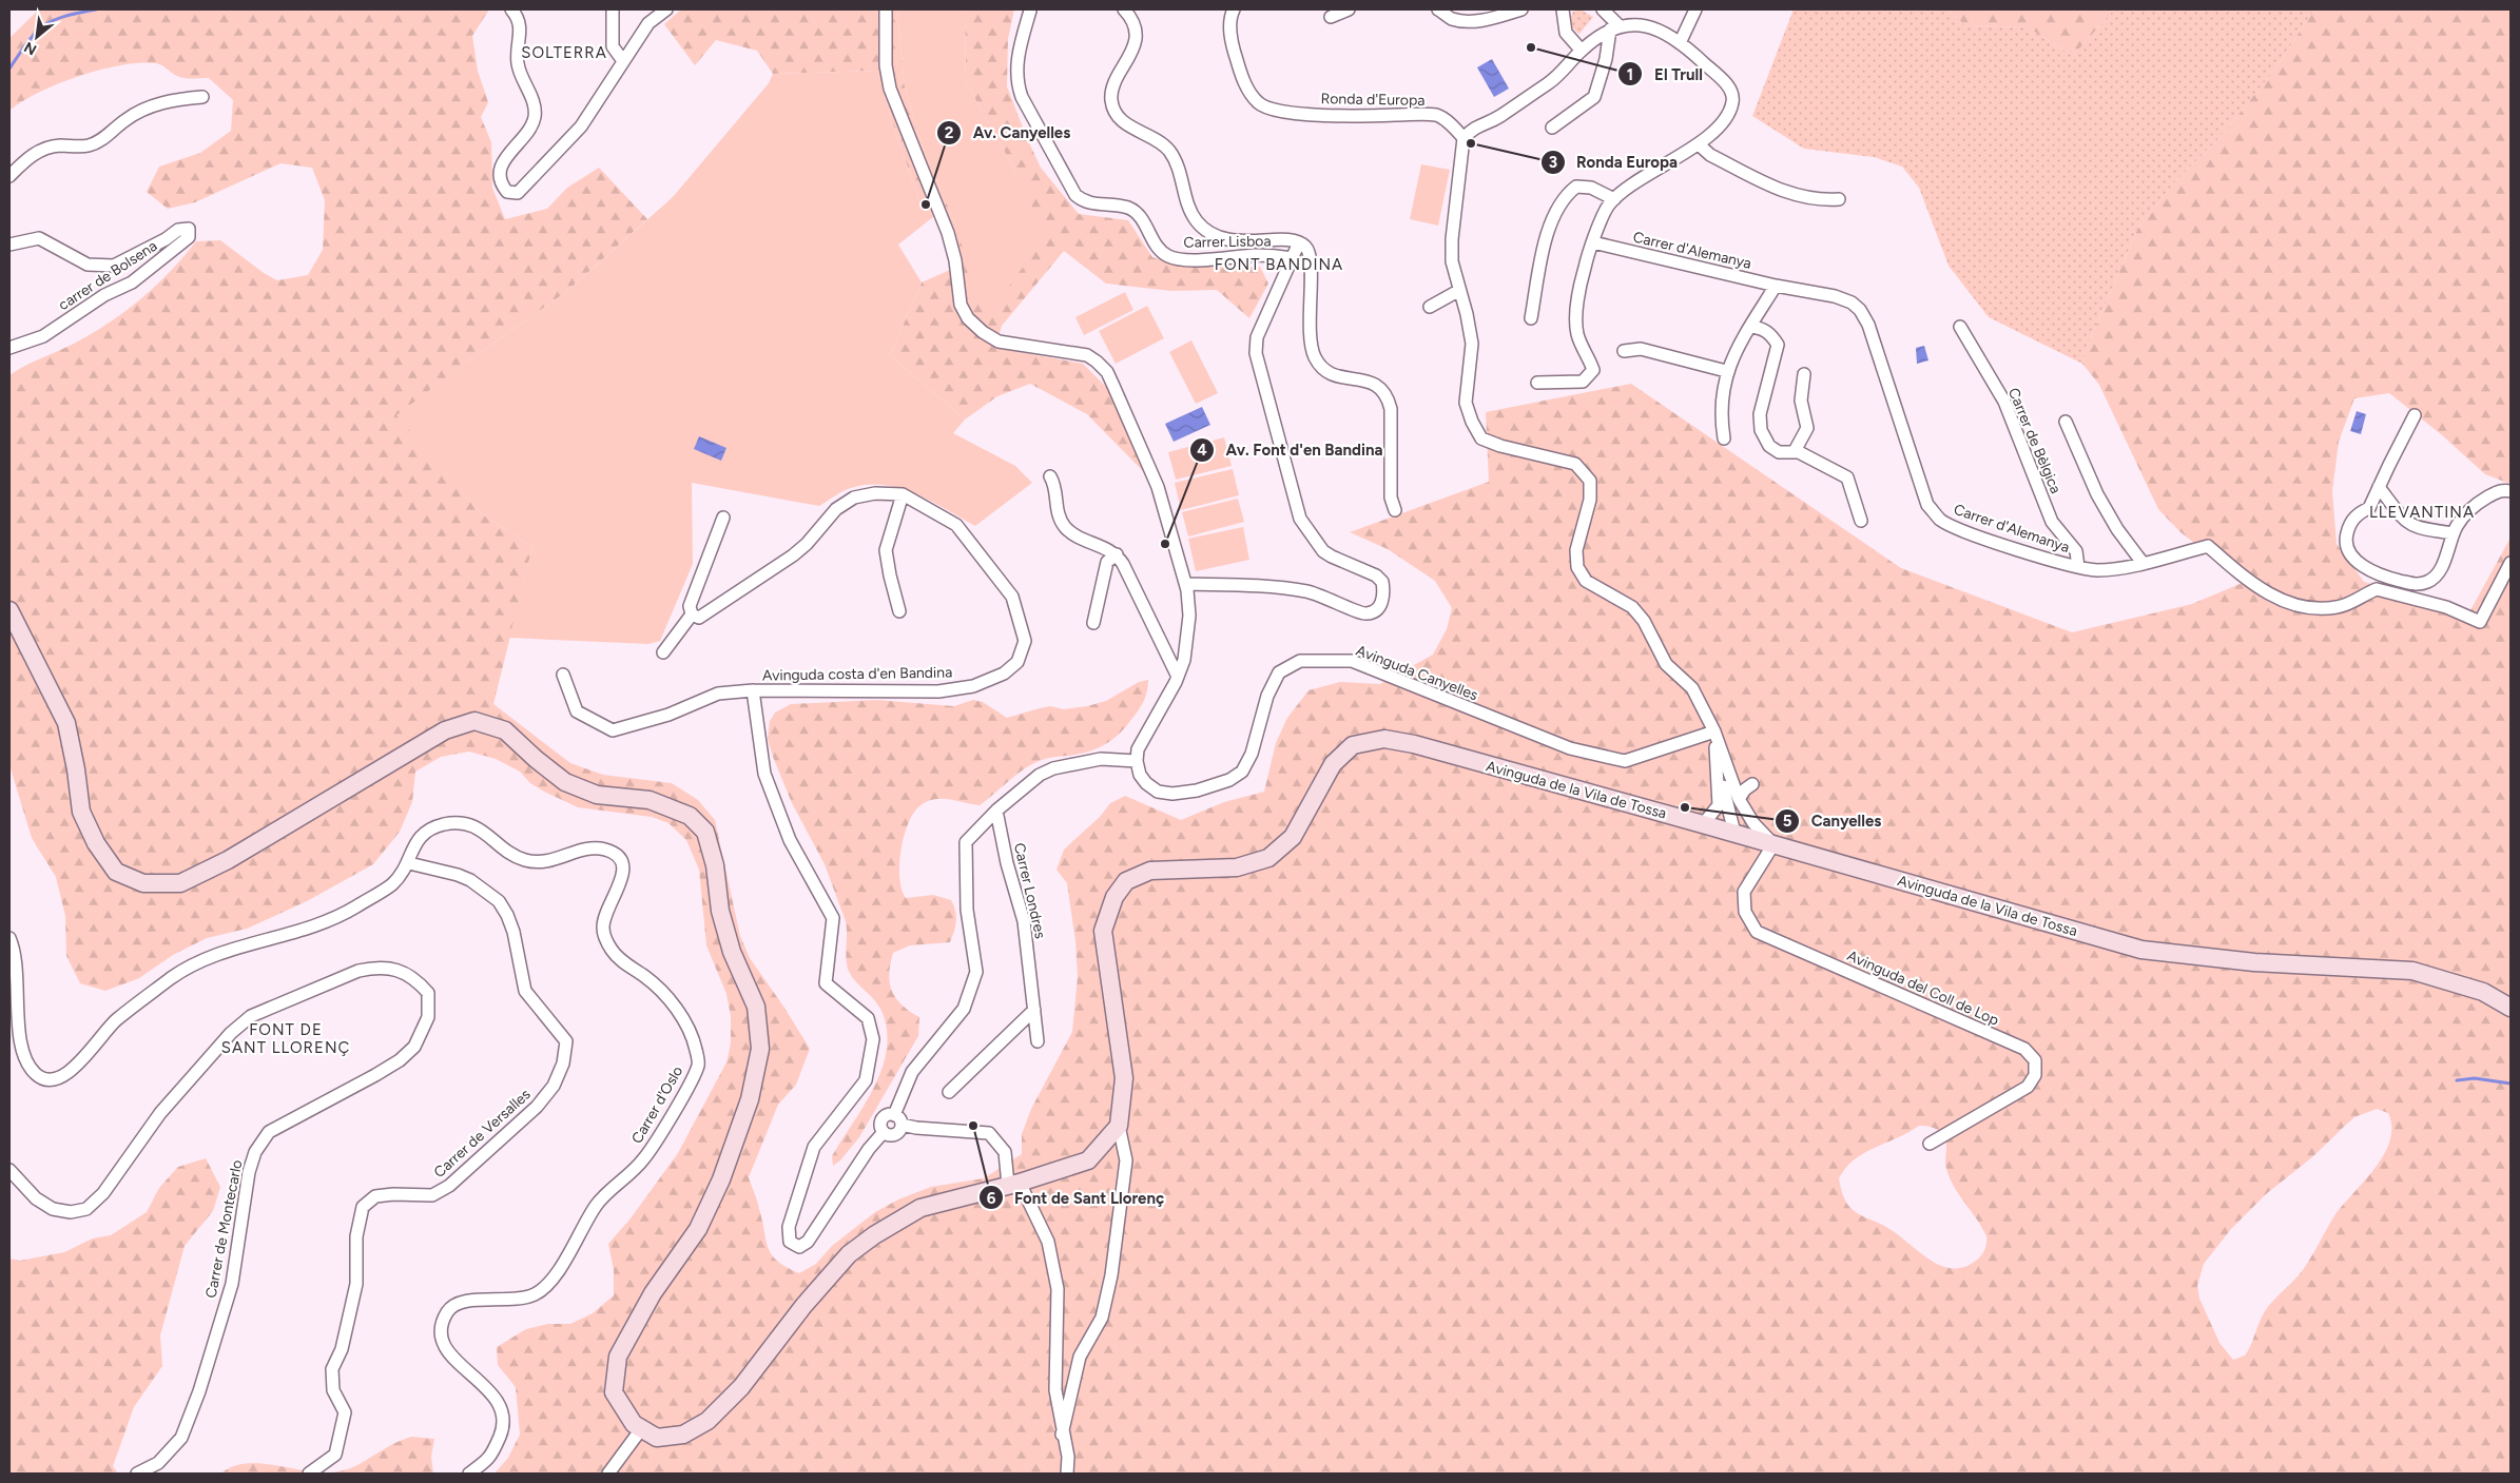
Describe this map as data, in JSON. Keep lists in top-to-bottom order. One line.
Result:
{"streets":{"main road":["Avinguda de la Vila de Tossa"],"street":["Ronda d'Europa","Carrer Lisboa","Carrer d'Alemanya","carrer de Bolsena","Carrer de Bèlgica","Avinguda Canyelles","Avinguda costa d'en Bandina","Carrer Londres","Avinguda del Coll de Lop","Carrer d'Oslo","Carrer de Versalles","Carrer de Montecarlo"]},"crossings":[["Carrer d'Alemanya","Carrer de Bèlgica"],["Avinguda de la Vila de Tossa","Avinguda del Coll de Lop"],["Carrer d'Oslo","Carrer de Versalles"]],"districts":["SOLTERRA","FONT BANDINA","LLEVANTINA","FONT DE SANT LLORENÇ"],"places":["El Trull","Ronda Europa","Av. Canyelles","Av. Font d'en Bandina","Canyelles","Font de Sant Llorenç"],"north":"bottom left"}
